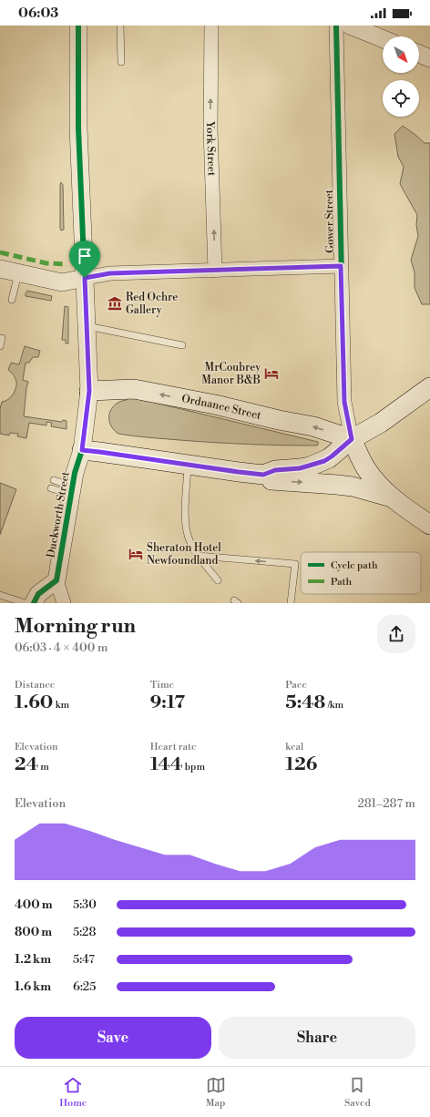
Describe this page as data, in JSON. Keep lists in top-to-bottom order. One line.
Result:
{"streets":{"main road":["Ordnance Street"],"street":["York Street","Gower Street","Duckworth Street"]},"crossings":[["Gower Street","Ordnance Street"],["Ordnance Street","Duckworth Street"]],"one_way":["York Street"],"places":{"museum":["Red Ochre Gallery"],"hotel":["MrCoubrey Manor B&B","Sheraton Hotel Newfoundland"]},"legend":["Cycle path","Path"],"north":"bottom right","page":{"status":"06:03","heading":["Morning run","06:03 · 4 × 400 m"],"stats":[["Distance","1.60 km"],["Time","9:17"],["Pace","5:48 /km"],["Elevation","24 m"],["Heart rate","144 bpm"],["kcal","126"]],"chart":["Elevation","281–287 m"],"list":[{"name":"400 m","note":"5:30"},{"name":"800 m","note":"5:28"},{"name":"1.2 km","note":"5:47"},{"name":"1.6 km","note":"6:25"}],"buttons":["Save","Share"],"tabs":["Home","Map","Saved"]}}
